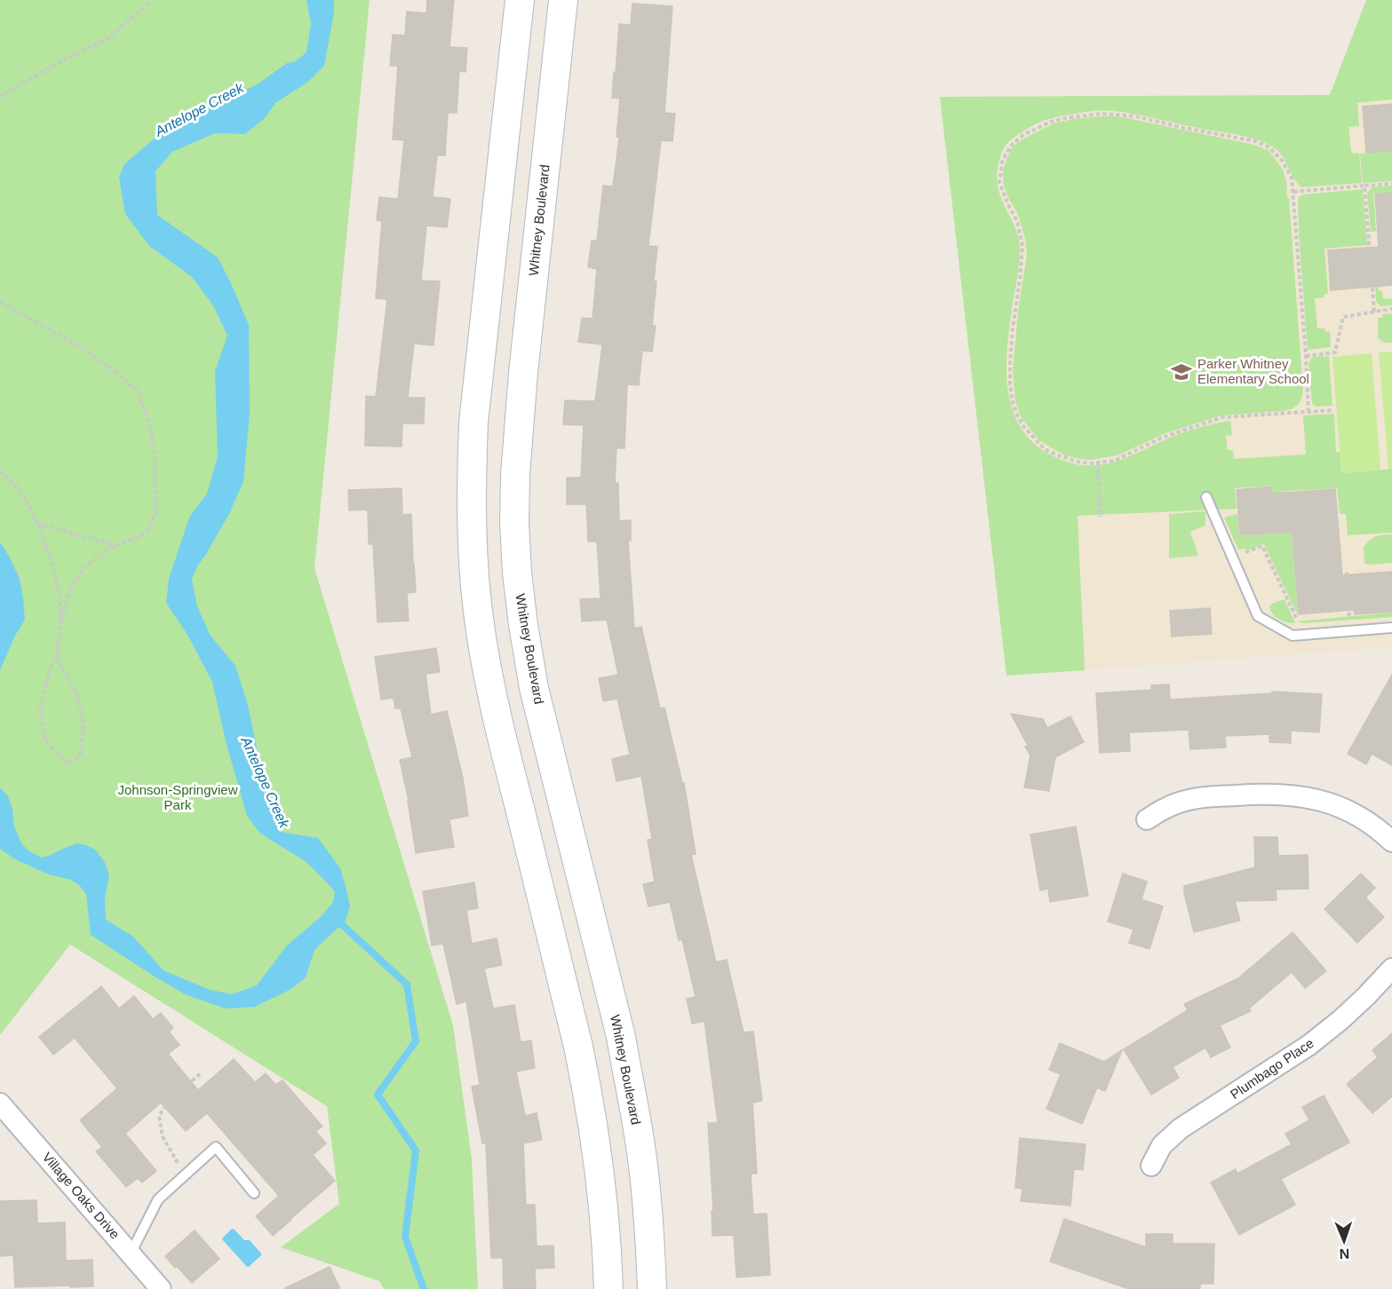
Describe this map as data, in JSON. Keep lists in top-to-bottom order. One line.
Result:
{"streets":{"street":["Whitney Boulevard","Plumbago Place","Village Oaks Drive"]},"water":["Antelope Creek"],"parks":["Johnson-Springview Park"],"places":{"school or university":["Parker Whitney Elementary School"]},"north":"bottom"}
